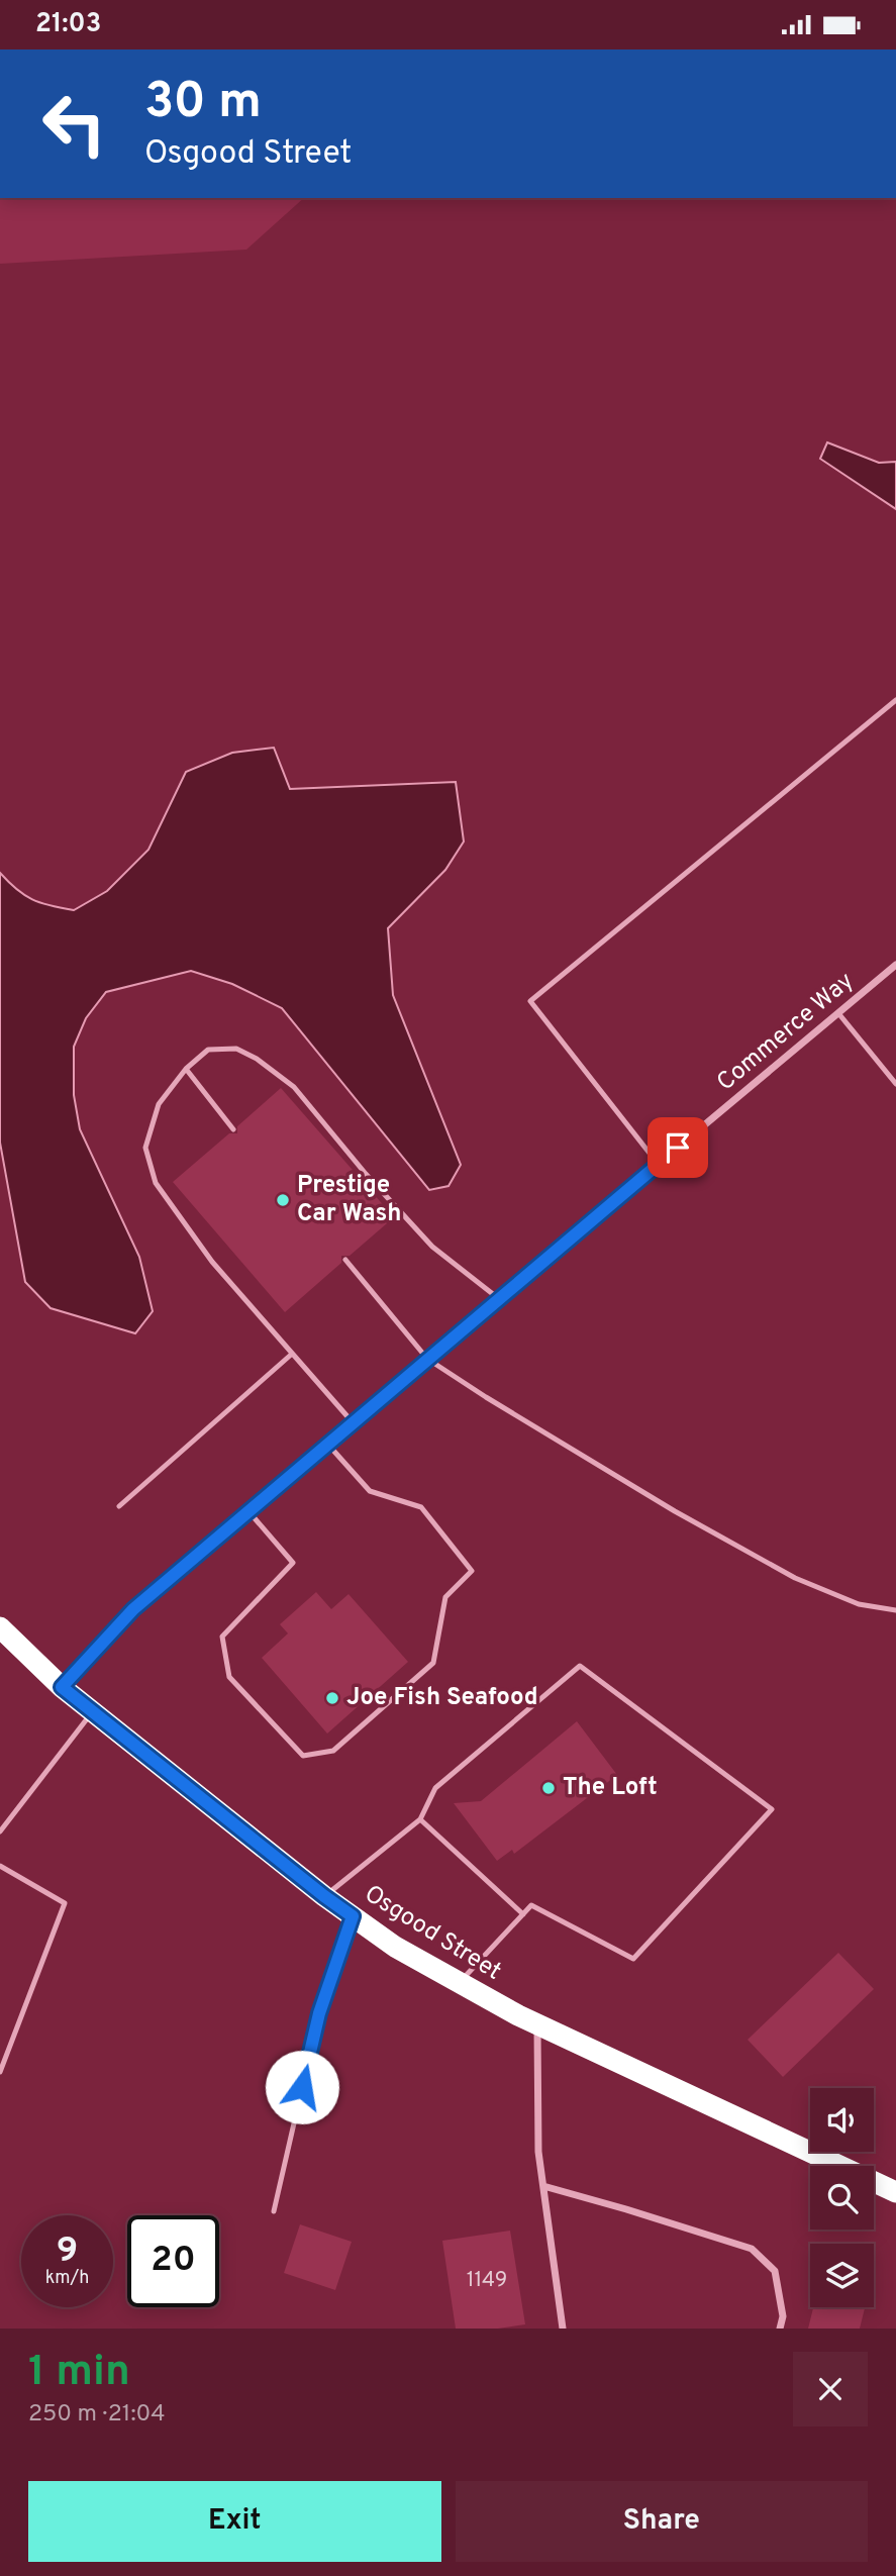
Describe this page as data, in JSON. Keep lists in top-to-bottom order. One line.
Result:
{"streets":{"highway":["Osgood Street"],"street":["Commerce Way"]},"crossings":[["Commerce Way","Osgood Street"]],"places":["Prestige Car Wash","Joe Fish Seafood","The Loft"],"house_numbers":["1149"],"page":{"status":"21:03","turn":["30 m","Osgood Street"],"speed":"9 km/h","limit":"20","heading":["1 min","250 m · 21:04"],"buttons":["Exit","Share"]}}
